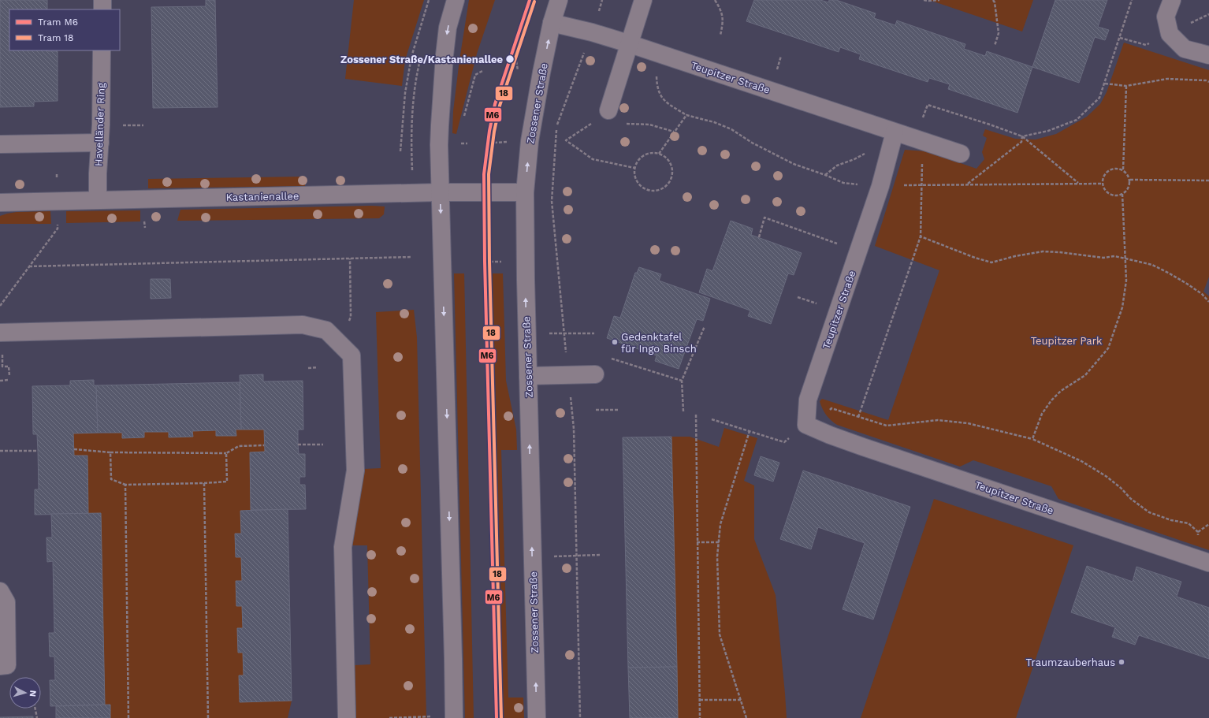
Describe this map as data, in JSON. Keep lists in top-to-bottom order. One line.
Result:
{"streets":{"street":["Teupitzer Straße","Zossener Straße","Havelländer Ring","Kastanienallee"]},"crossings":[["Teupitzer Straße","Zossener Straße"],["Zossener Straße","Kastanienallee"],["Havelländer Ring","Kastanienallee"]],"parks":["Teupitzer Park"],"places":["Zossener Straße/Kastanienallee","Gedenktafel für Ingo Binsch","Traumzauberhaus"],"lines":["tram line M6","tram line 18"],"legend":["Tram M6","Tram 18"],"north":"right"}
